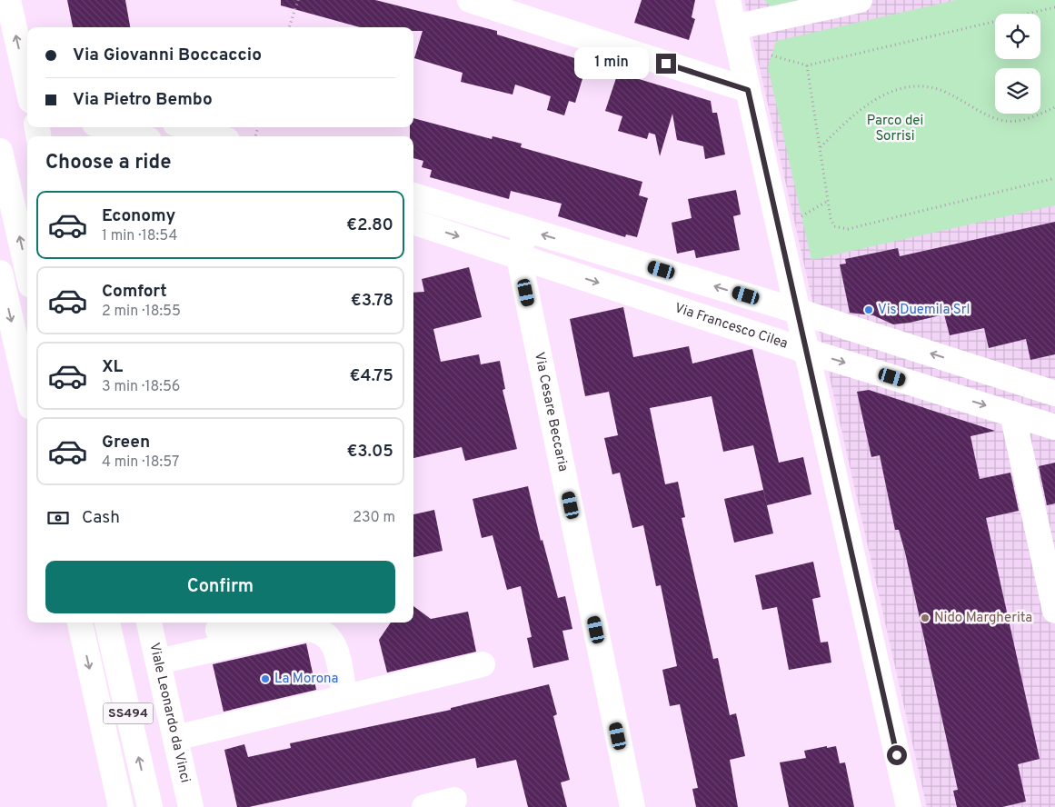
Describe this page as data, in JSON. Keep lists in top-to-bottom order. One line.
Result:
{"streets":{"street":["Via Francesco Cilea","Via Cesare Beccaria","SS494","Viale Leonardo da Vinci"]},"crossings":[["Via Francesco Cilea","Via Cesare Beccaria"]],"parks":["Parco dei Sorrisi"],"places":["Vis Duemila Srl","Nido Margherita","La Morona"],"page":{"banner":["Via Giovanni Boccaccio","Via Pietro Bembo"],"bubble":"1 min","heading":"Choose a ride","list":[{"name":"Economy","note":"1 min · 18:54","value":"€2.80"},{"name":"Comfort","note":"2 min · 18:55","value":"€3.78"},{"name":"XL","note":"3 min · 18:56","value":"€4.75"},{"name":"Green","note":"4 min · 18:57","value":"€3.05"}],"pay":["Cash","230 m"],"buttons":"Confirm"}}
